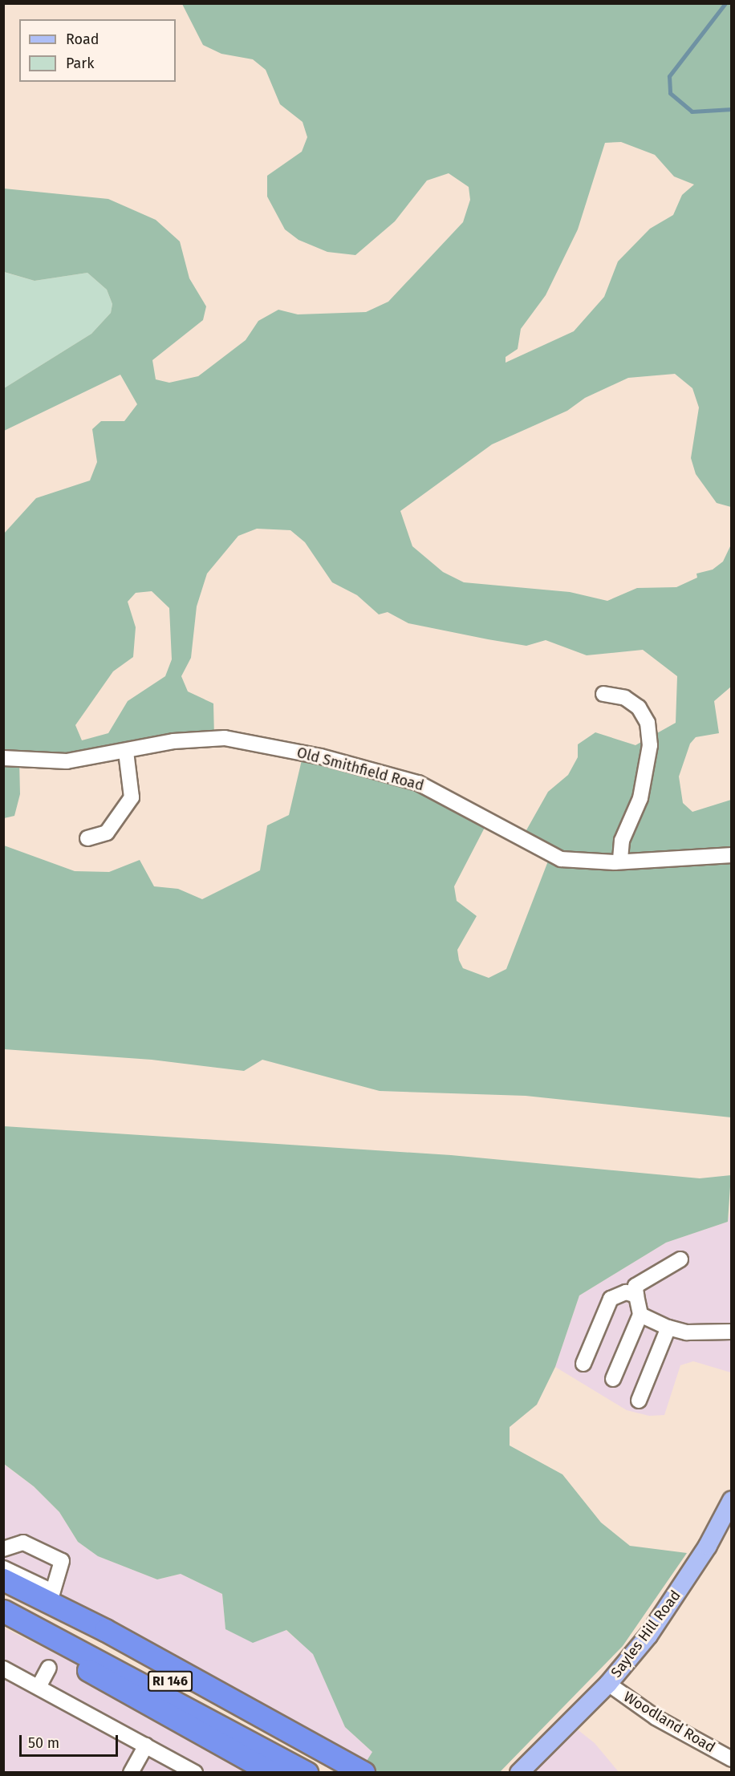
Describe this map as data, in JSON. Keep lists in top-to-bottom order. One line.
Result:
{"streets":{"highway":["RI 146"],"main road":["Sayles Hill Road"],"street":["Old Smithfield Road","Woodland Road"]},"crossings":[["Sayles Hill Road","Woodland Road"]],"legend":["Road","Park"],"scale_bar":"50 m"}
